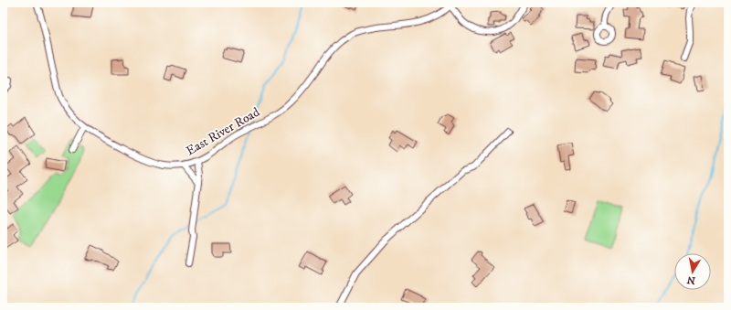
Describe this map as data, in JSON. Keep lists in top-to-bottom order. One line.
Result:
{"streets":{"street":["East River Road"]},"north":"bottom"}
